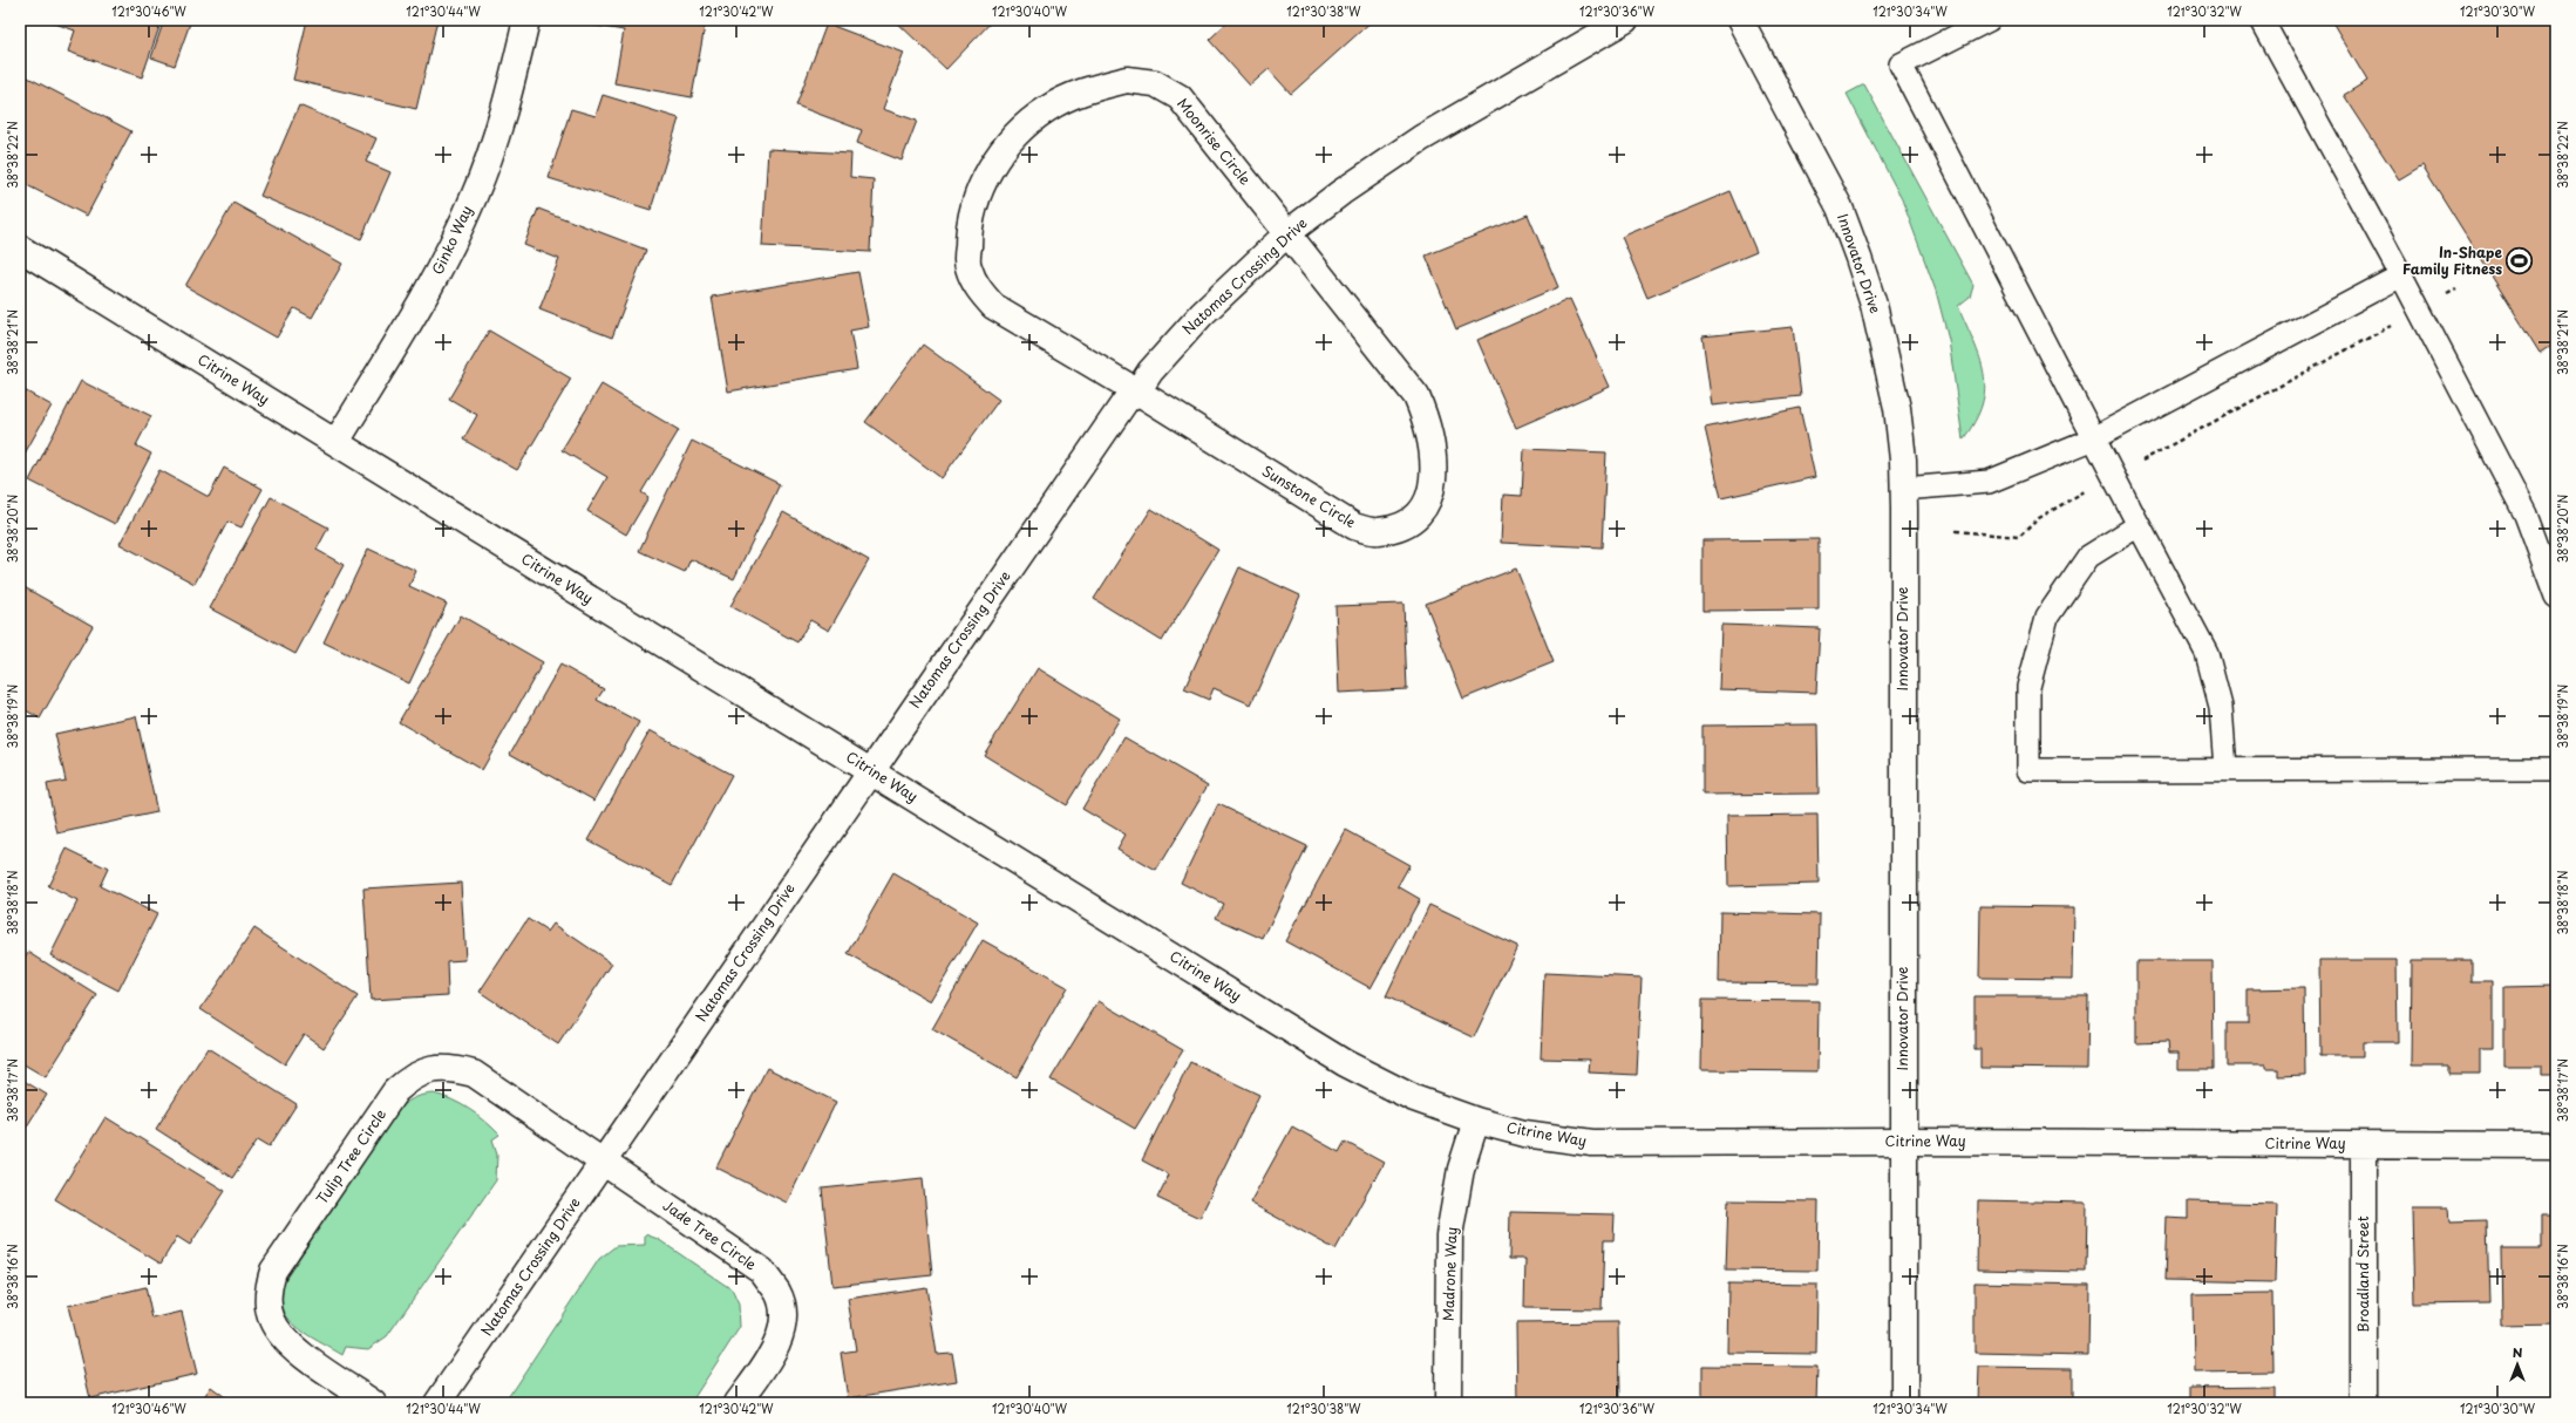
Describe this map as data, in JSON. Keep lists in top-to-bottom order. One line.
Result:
{"streets":{"street":["Moonrise Circle","Ginko Way","Innovator Drive","Natomas Crossing Drive","Citrine Way","Sunstone Circle","Tulip Tree Circle","Jade Tree Circle","Madrone Way","Broadland Street"]},"crossings":[["Moonrise Circle","Natomas Crossing Drive"],["Moonrise Circle","Sunstone Circle"],["Ginko Way","Citrine Way"],["Innovator Drive","Citrine Way"],["Natomas Crossing Drive","Citrine Way"],["Natomas Crossing Drive","Sunstone Circle"],["Natomas Crossing Drive","Tulip Tree Circle"],["Natomas Crossing Drive","Jade Tree Circle"],["Citrine Way","Madrone Way"],["Citrine Way","Broadland Street"],["Tulip Tree Circle","Jade Tree Circle"]],"places":{"sports":["In-Shape Family Fitness"]},"north":"top","coordinates":["121°30'46\"W","121°30'44\"W","121°30'42\"W","121°30'40\"W","121°30'38\"W","121°30'36\"W","121°30'34\"W","121°30'32\"W","121°30'30\"W","38°38'22\"N","38°38'21\"N","38°38'20\"N","38°38'19\"N","38°38'18\"N","38°38'17\"N","38°38'16\"N"]}
